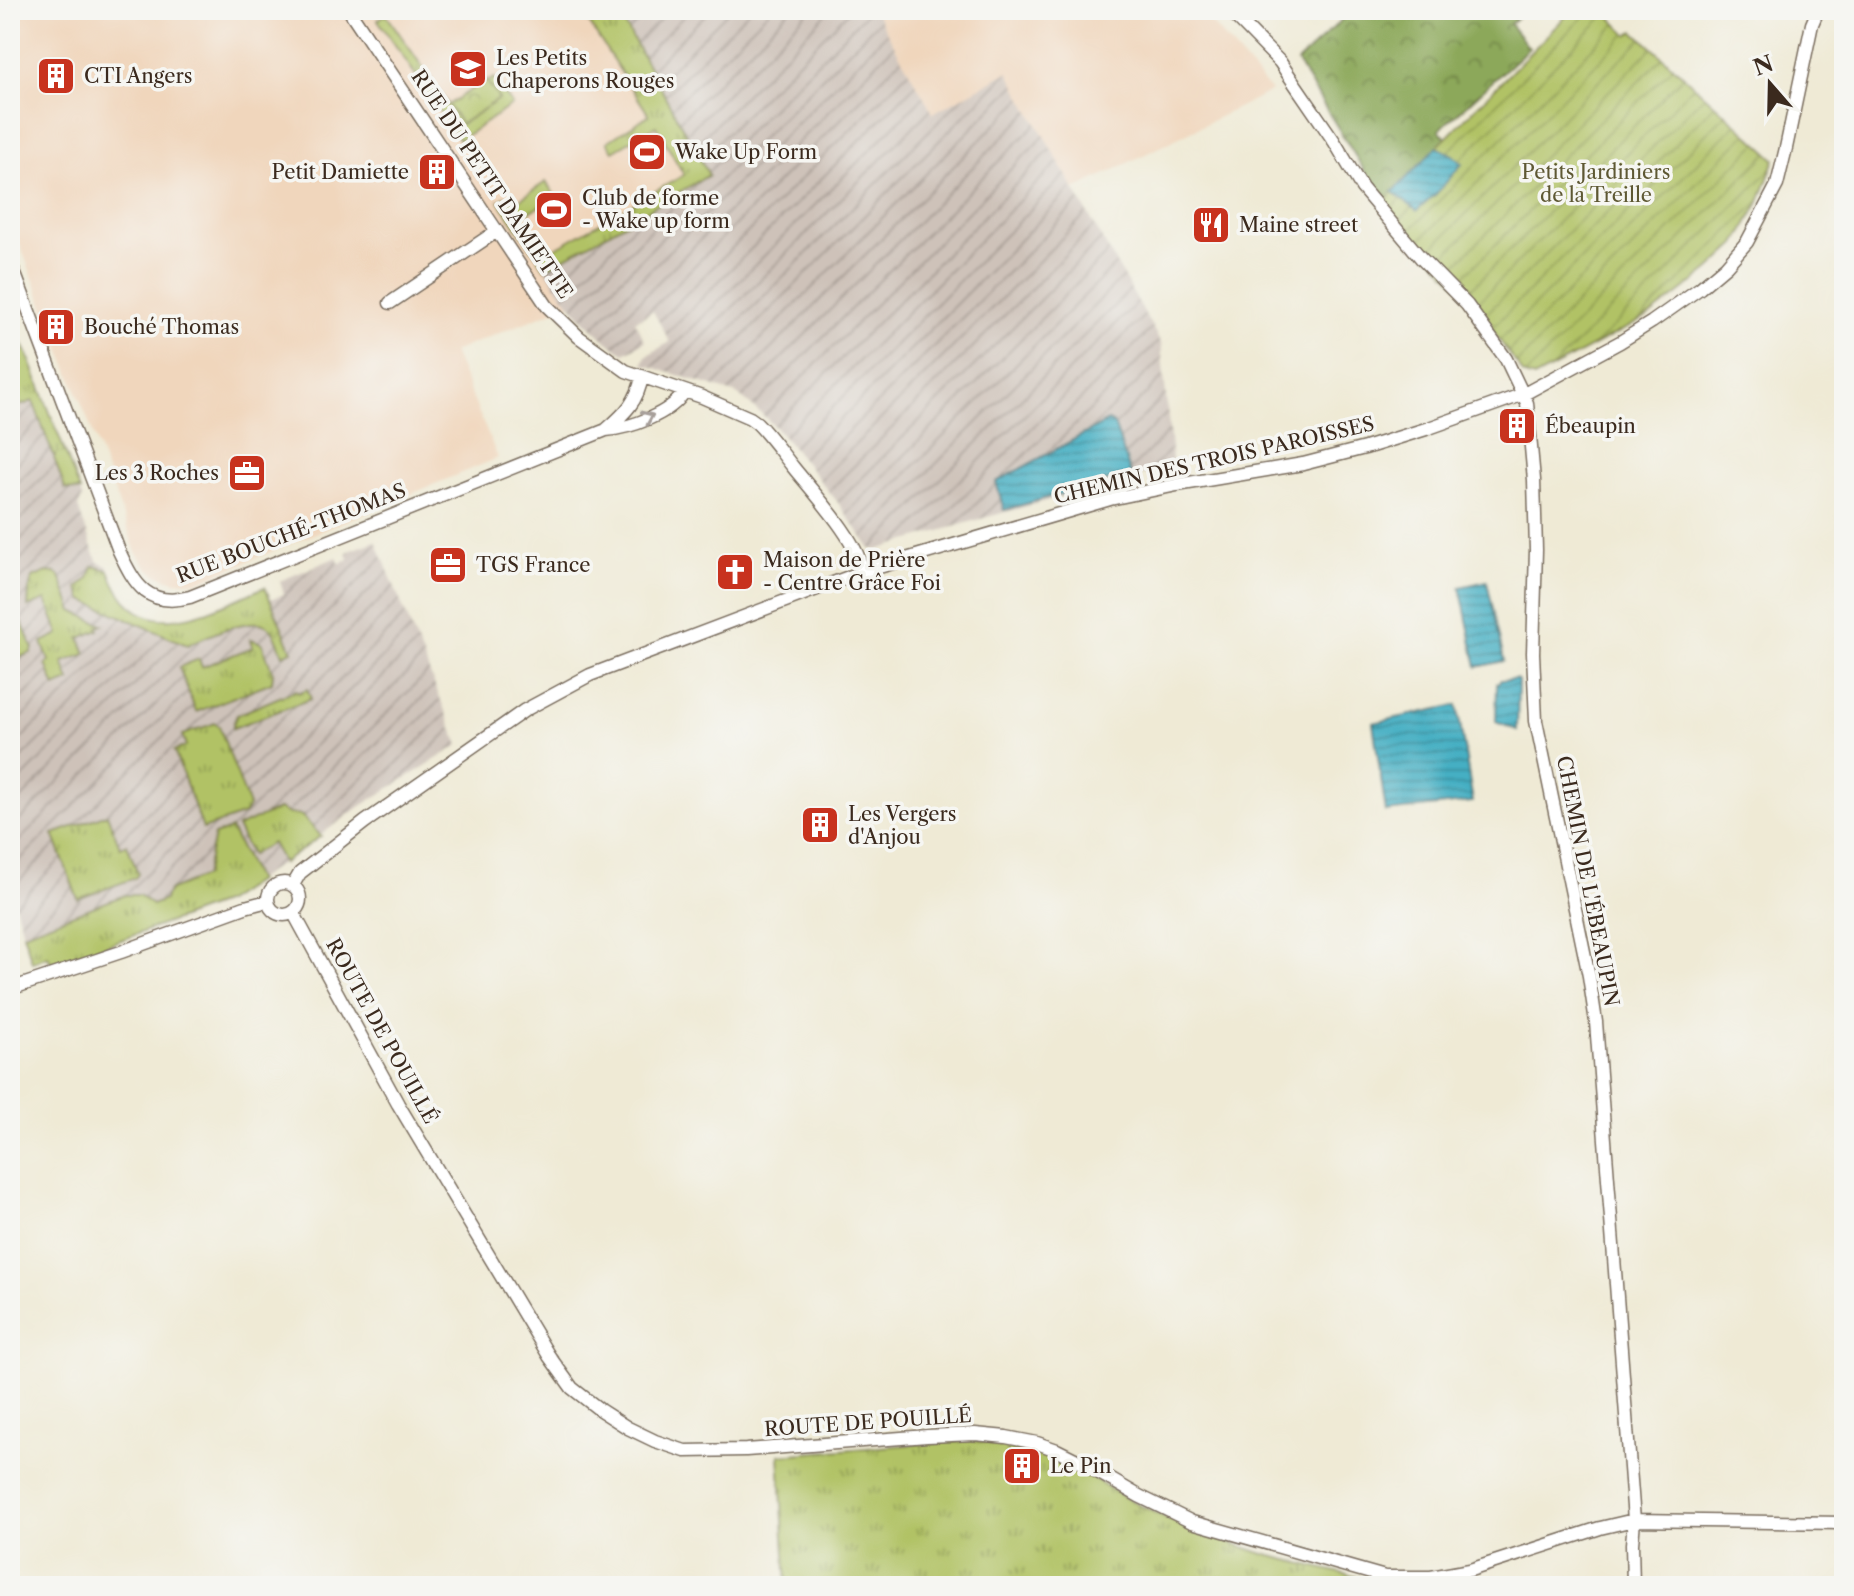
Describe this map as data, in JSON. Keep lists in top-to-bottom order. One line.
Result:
{"streets":{"street":["RUE DU PETIT DAMIETTE","CHEMIN DES TROIS PAROISSES","RUE BOUCHÉ-THOMAS","CHEMIN DE L'ÉBEAUPIN","ROUTE DE POUILLÉ"]},"crossings":[["RUE DU PETIT DAMIETTE","CHEMIN DES TROIS PAROISSES"],["RUE DU PETIT DAMIETTE","RUE BOUCHÉ-THOMAS"],["CHEMIN DES TROIS PAROISSES","CHEMIN DE L'ÉBEAUPIN"],["CHEMIN DES TROIS PAROISSES","ROUTE DE POUILLÉ"],["CHEMIN DE L'ÉBEAUPIN","ROUTE DE POUILLÉ"]],"parks":["Petits Jardiniers de la Treille"],"places":{"school or university":["Les Petits Chaperons Rouges"],"building":["CTI Angers","Petit Damiette","Bouché Thomas","Ébeaupin","Les Vergers d'Anjou","Le Pin"],"sports":["Wake Up Form","Club de forme - Wake up form"],"restaurant":["Maine street"],"office":["Les 3 Roches","TGS France"],"church":["Maison de Prière - Centre Grâce Foi"]},"north":"top"}
